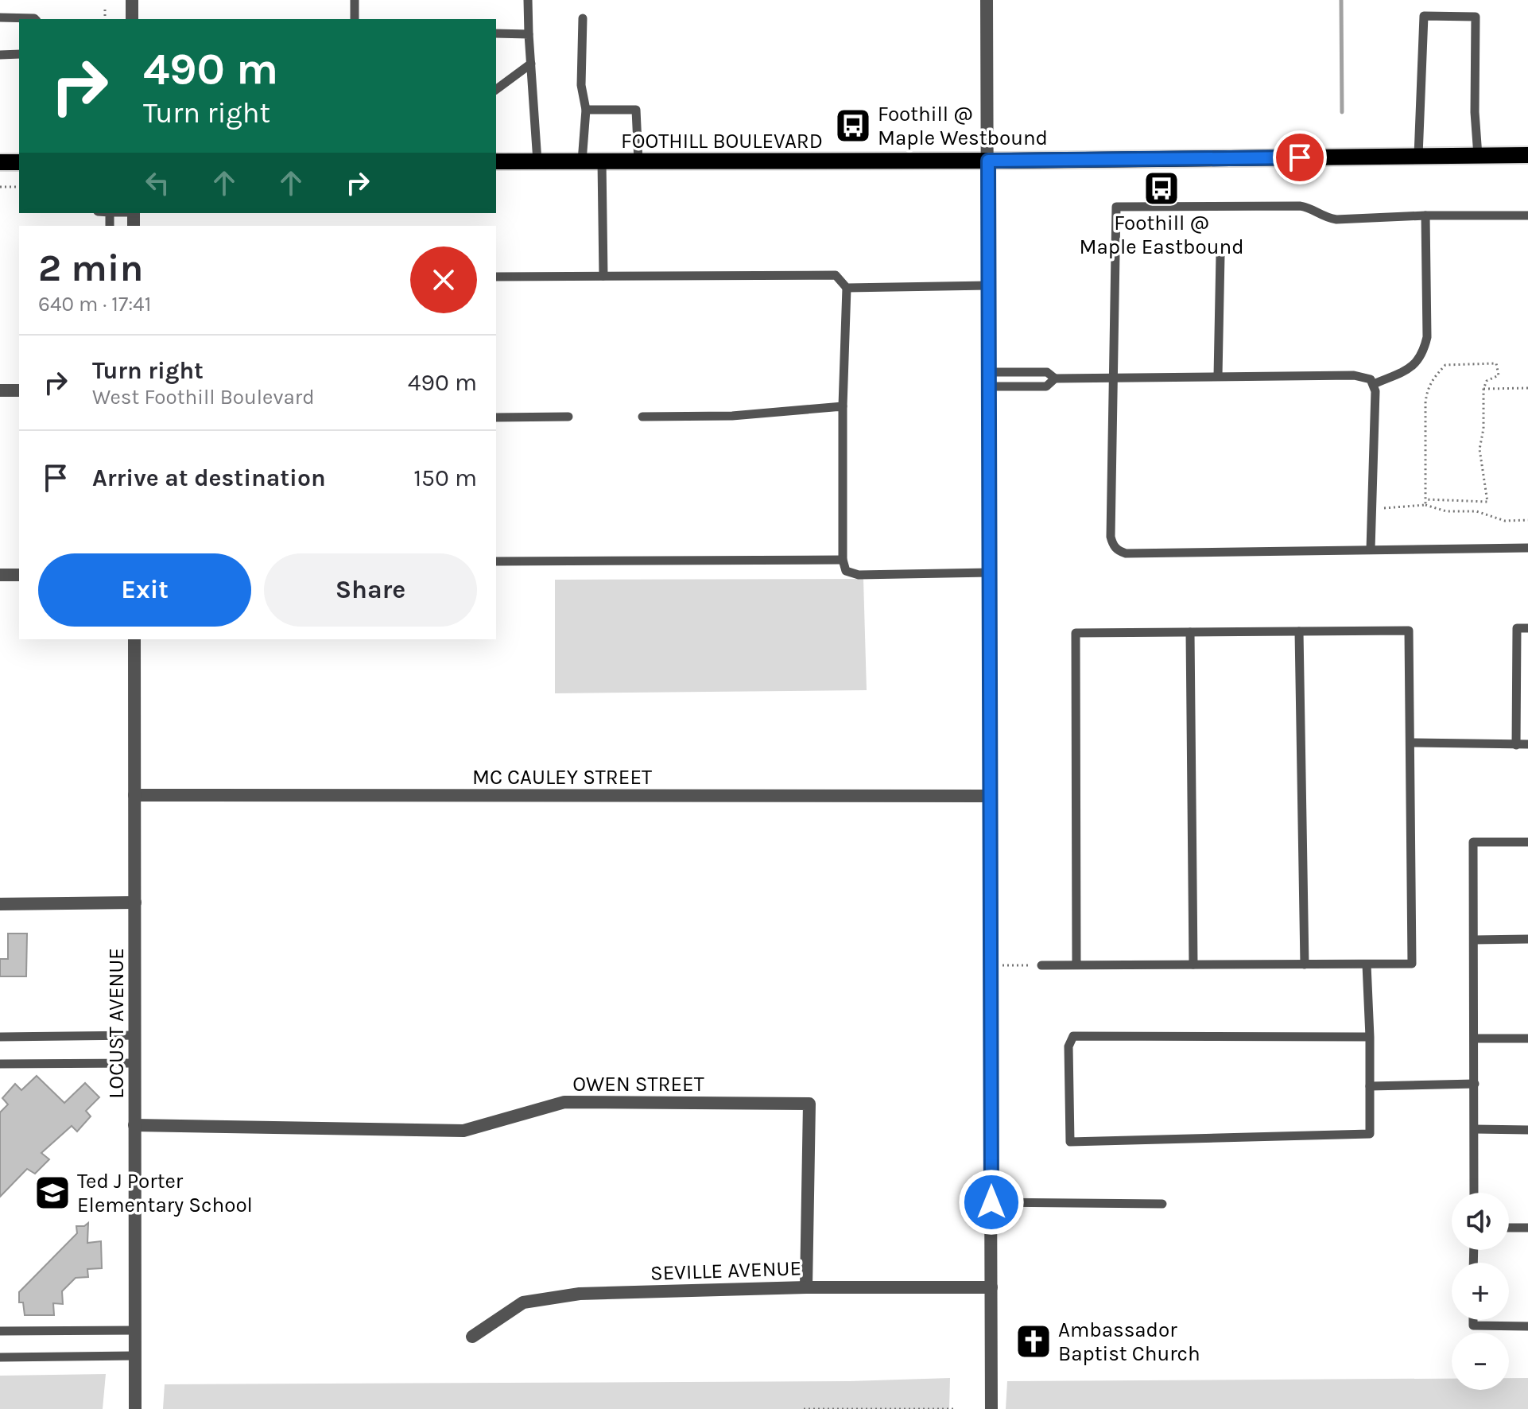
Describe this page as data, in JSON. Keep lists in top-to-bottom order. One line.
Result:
{"streets":{"main road":["FOOTHILL BOULEVARD"],"street":["MC CAULEY STREET","LOCUST AVENUE","OWEN STREET","SEVILLE AVENUE"]},"crossings":[["MC CAULEY STREET","LOCUST AVENUE"],["LOCUST AVENUE","OWEN STREET"],["OWEN STREET","SEVILLE AVENUE"]],"places":{"bus stop":["Foothill @ Maple Westbound","Foothill @ Maple Eastbound"],"school or university":["Ted J Porter Elementary School"],"church":["Ambassador Baptist Church"]},"page":{"turn":["490 m","Turn right"],"heading":["2 min","640 m · 17:41"],"list":[{"name":"Turn right","note":"West Foothill Boulevard","value":"490 m"},{"name":"Arrive at destination","value":"150 m"}],"buttons":["Exit","Share"],"map_buttons":["+","−"]}}
